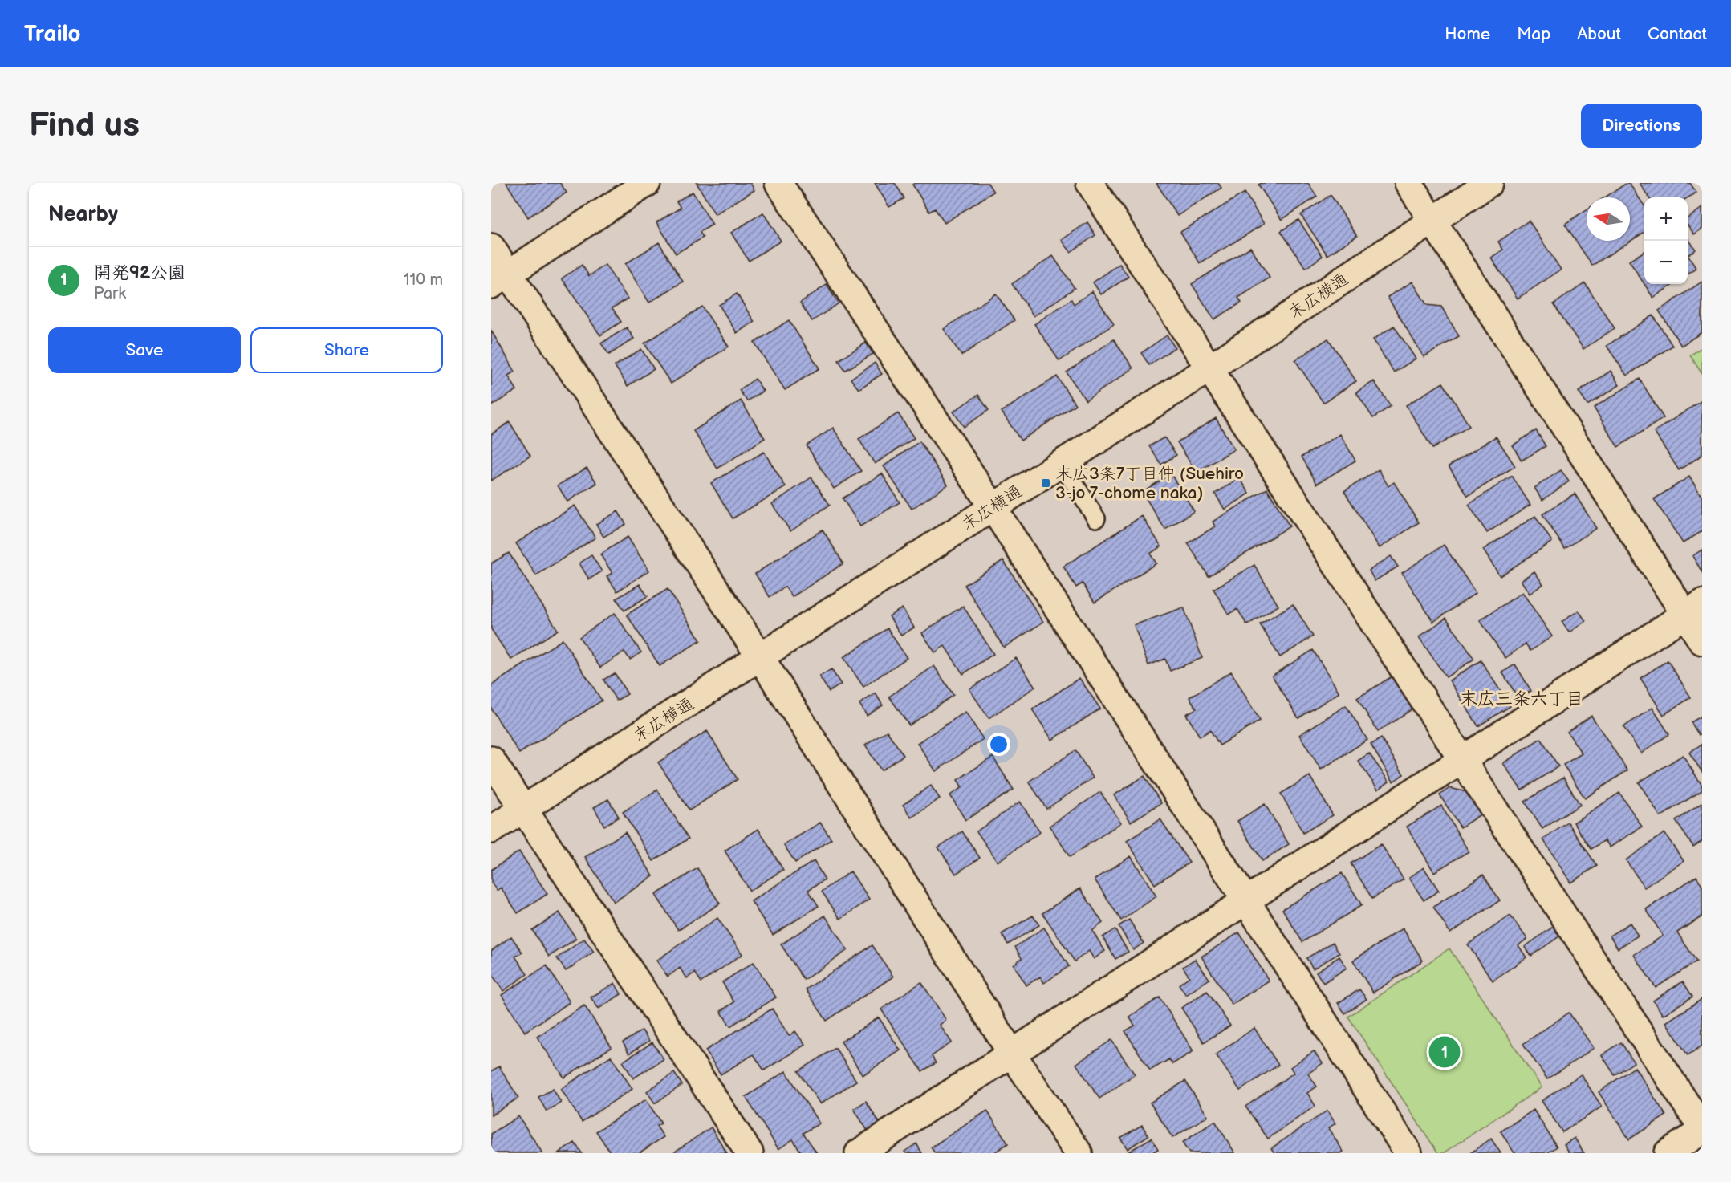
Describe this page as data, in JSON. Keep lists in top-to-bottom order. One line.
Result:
{"streets":{"street":["末広横通"]},"districts":["末広三条六丁目"],"places":{"transit":["末広3条7丁目仲 (Suehiro 3-jo 7-chome naka)"]},"north":"left","page":{"header":"Trailo","nav":["Home","Map","About","Contact"],"buttons":["Directions",["Save","Share"]],"title":"Find us","heading":"Nearby","map_buttons":["+","−"],"list":[{"mark":"1","name":"開発92公園","note":"Park","value":"110 m"}],"pins":"1"}}
